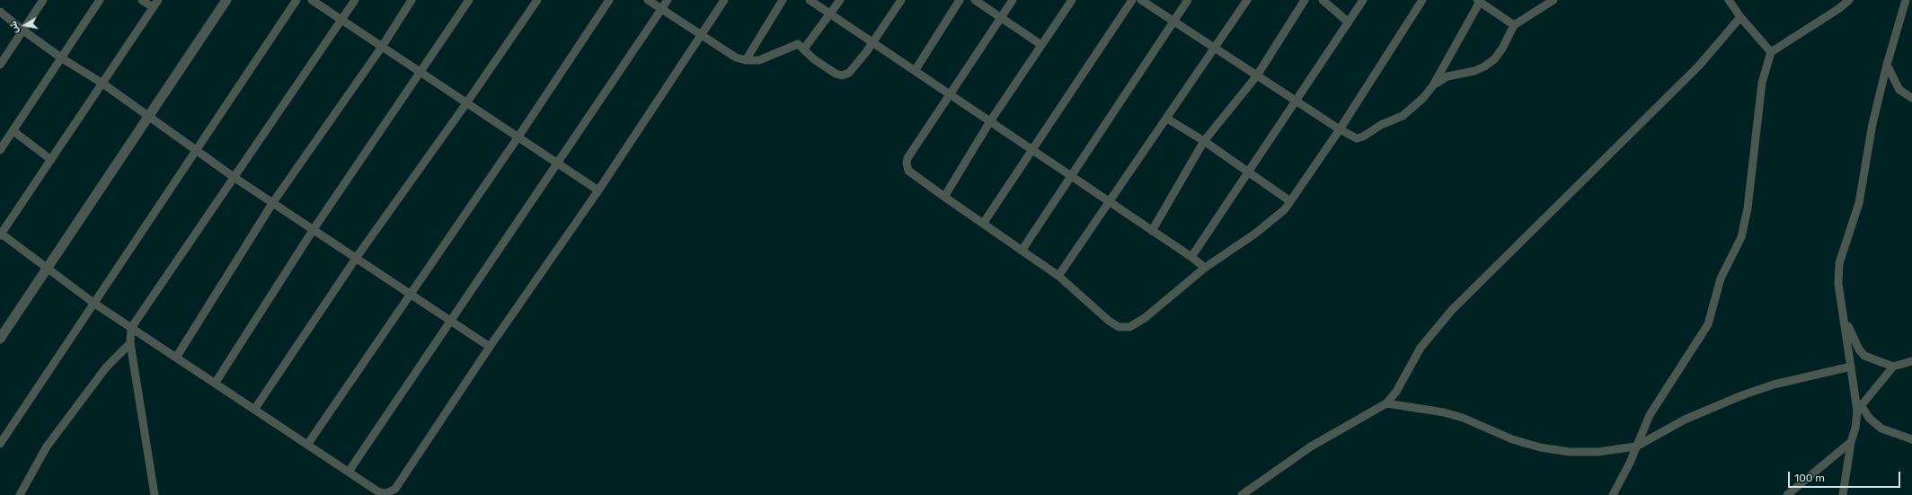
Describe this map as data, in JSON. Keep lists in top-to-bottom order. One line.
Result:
{"scale_bar":"100 m","north":"left"}
